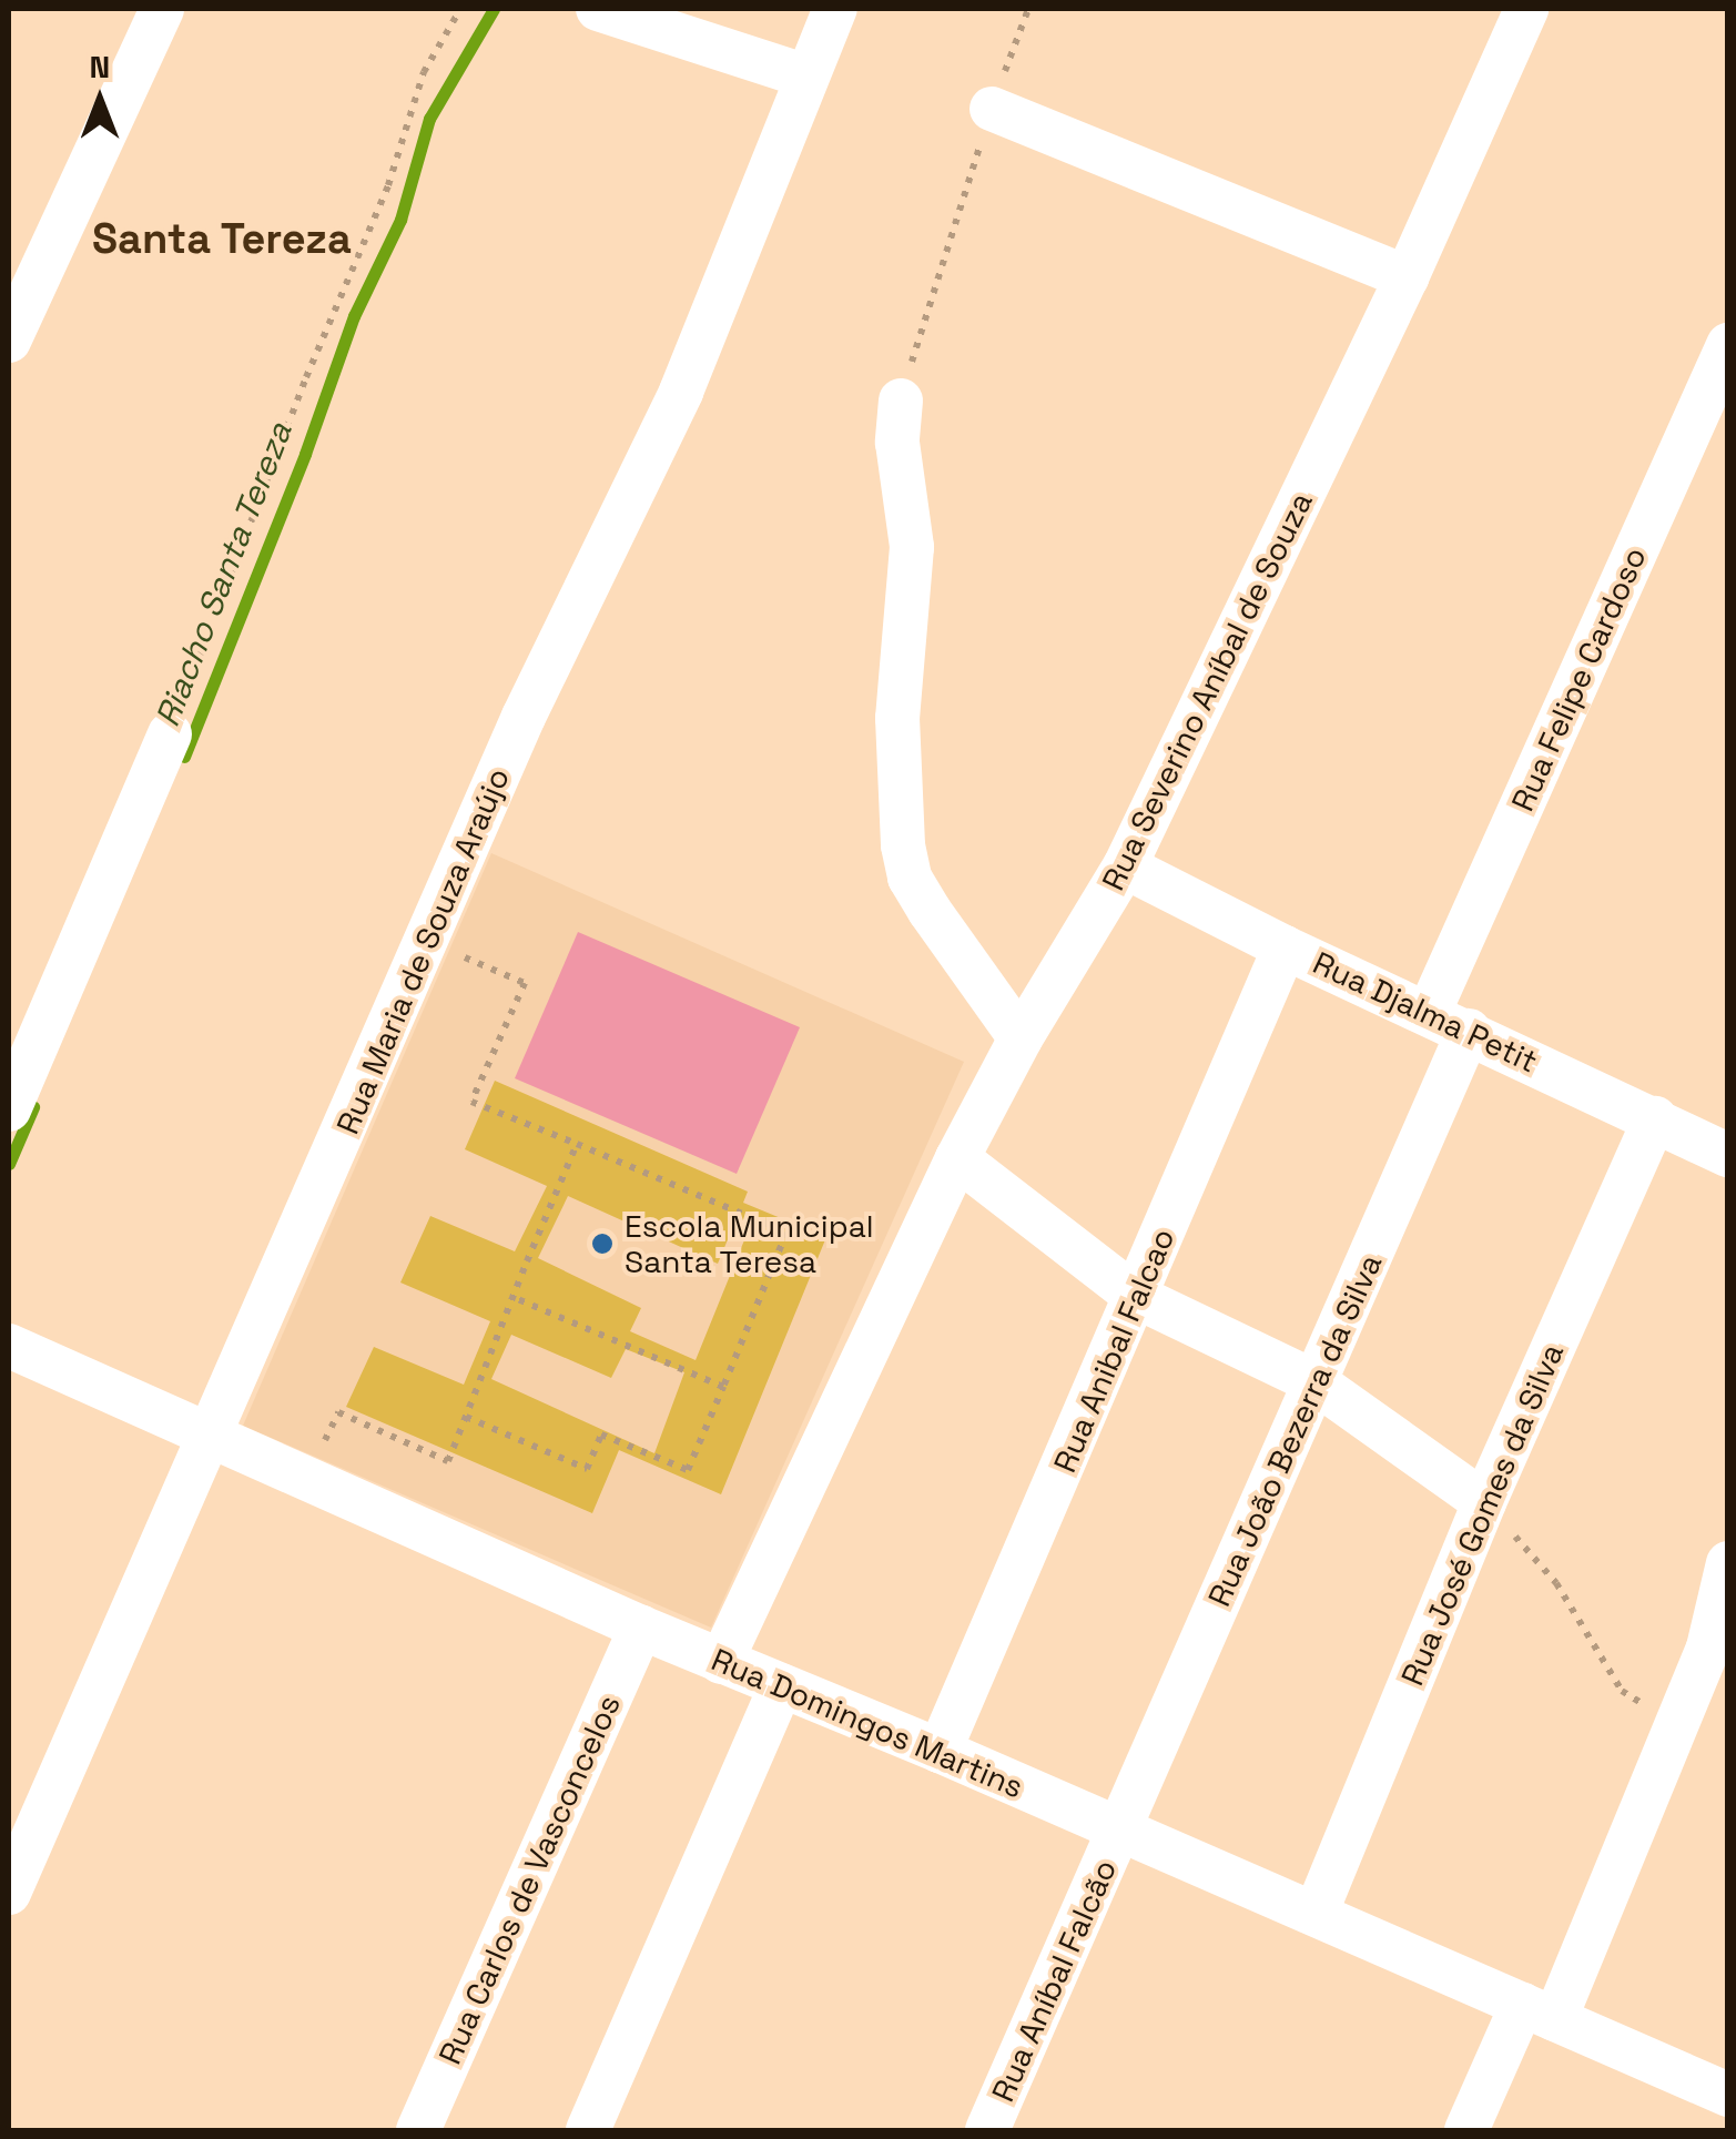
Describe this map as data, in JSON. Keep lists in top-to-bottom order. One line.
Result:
{"streets":{"street":["Rua Felipe Cardoso","Rua Severino Aníbal de Souza","Rua Maria de Souza Araújo","Rua Djalma Petit","Rua Anibal Falcao","Rua João Bezerra da Silva","Rua José Gomes da Silva","Rua Domingos Martins","Rua Carlos de Vasconcelos","Rua Aníbal Falcão"]},"crossings":[["Rua Felipe Cardoso","Rua Djalma Petit"],["Rua Felipe Cardoso","Rua João Bezerra da Silva"],["Rua Severino Aníbal de Souza","Rua Djalma Petit"],["Rua Severino Aníbal de Souza","Rua Domingos Martins"],["Rua Maria de Souza Araújo","Rua Domingos Martins"],["Rua Djalma Petit","Rua Anibal Falcao"],["Rua Djalma Petit","Rua João Bezerra da Silva"],["Rua Djalma Petit","Rua José Gomes da Silva"],["Rua Anibal Falcao","Rua Domingos Martins"],["Rua João Bezerra da Silva","Rua Domingos Martins"],["Rua João Bezerra da Silva","Rua Aníbal Falcão"],["Rua José Gomes da Silva","Rua Domingos Martins"],["Rua Domingos Martins","Rua Carlos de Vasconcelos"],["Rua Domingos Martins","Rua Aníbal Falcão"]],"districts":["Santa Tereza"],"water":["Riacho Santa Tereza"],"places":["Escola Municipal Santa Teresa"],"north":"top"}
